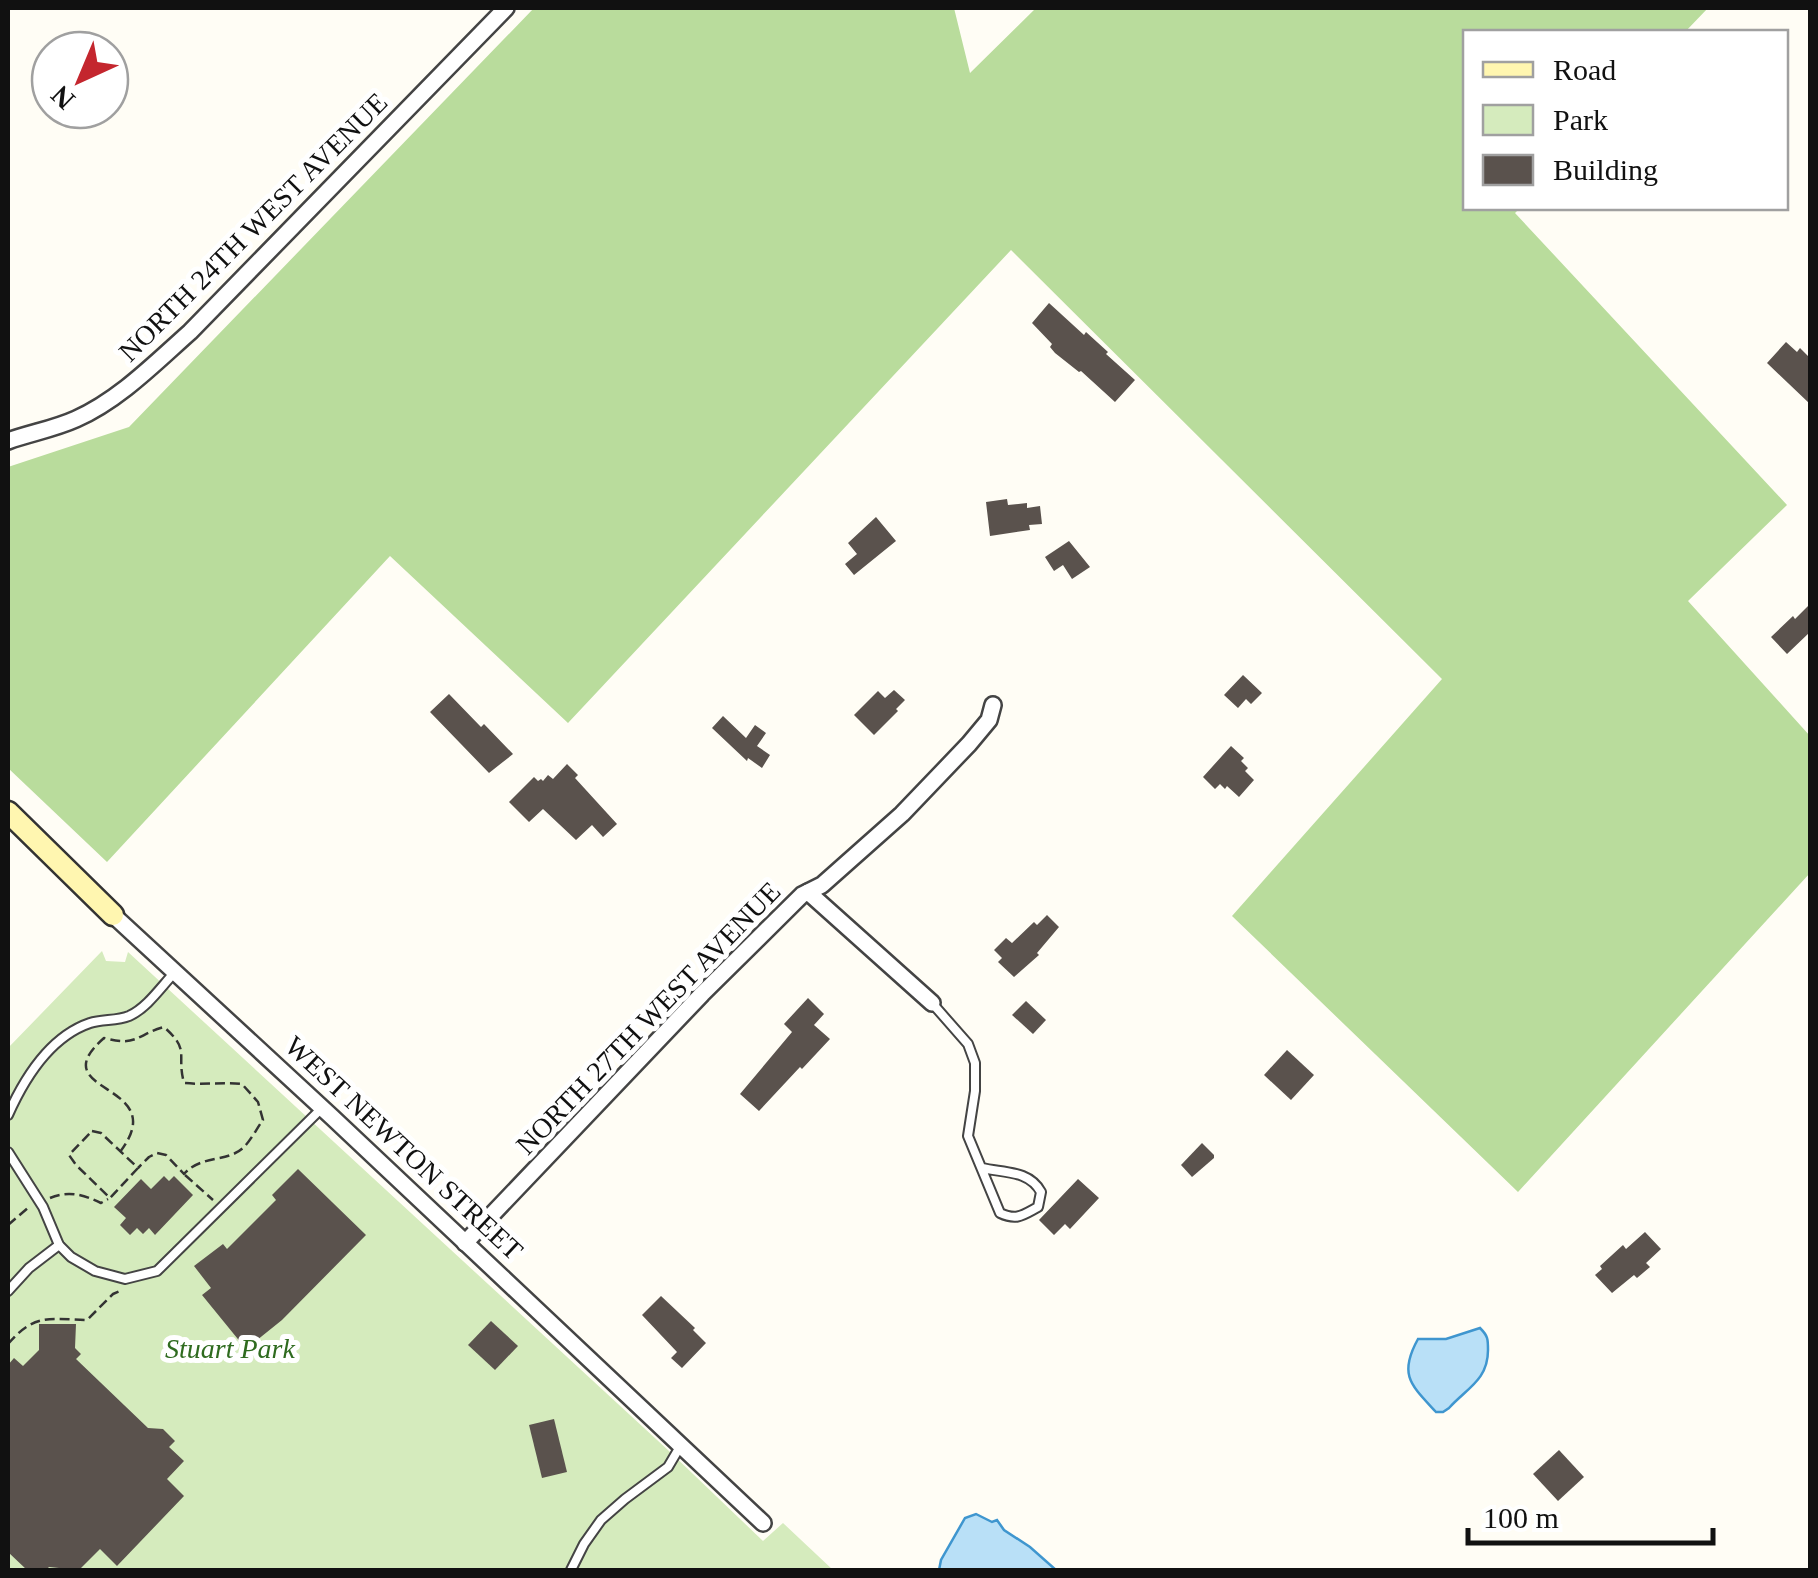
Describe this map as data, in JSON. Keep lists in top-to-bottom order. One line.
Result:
{"streets":{"street":["NORTH 24TH WEST AVENUE","NORTH 27TH WEST AVENUE","WEST NEWTON STREET"]},"crossings":[["NORTH 27TH WEST AVENUE","WEST NEWTON STREET"]],"parks":["Stuart Park"],"legend":["Road","Park","Building"],"scale_bar":"100 m","north":"bottom left"}
